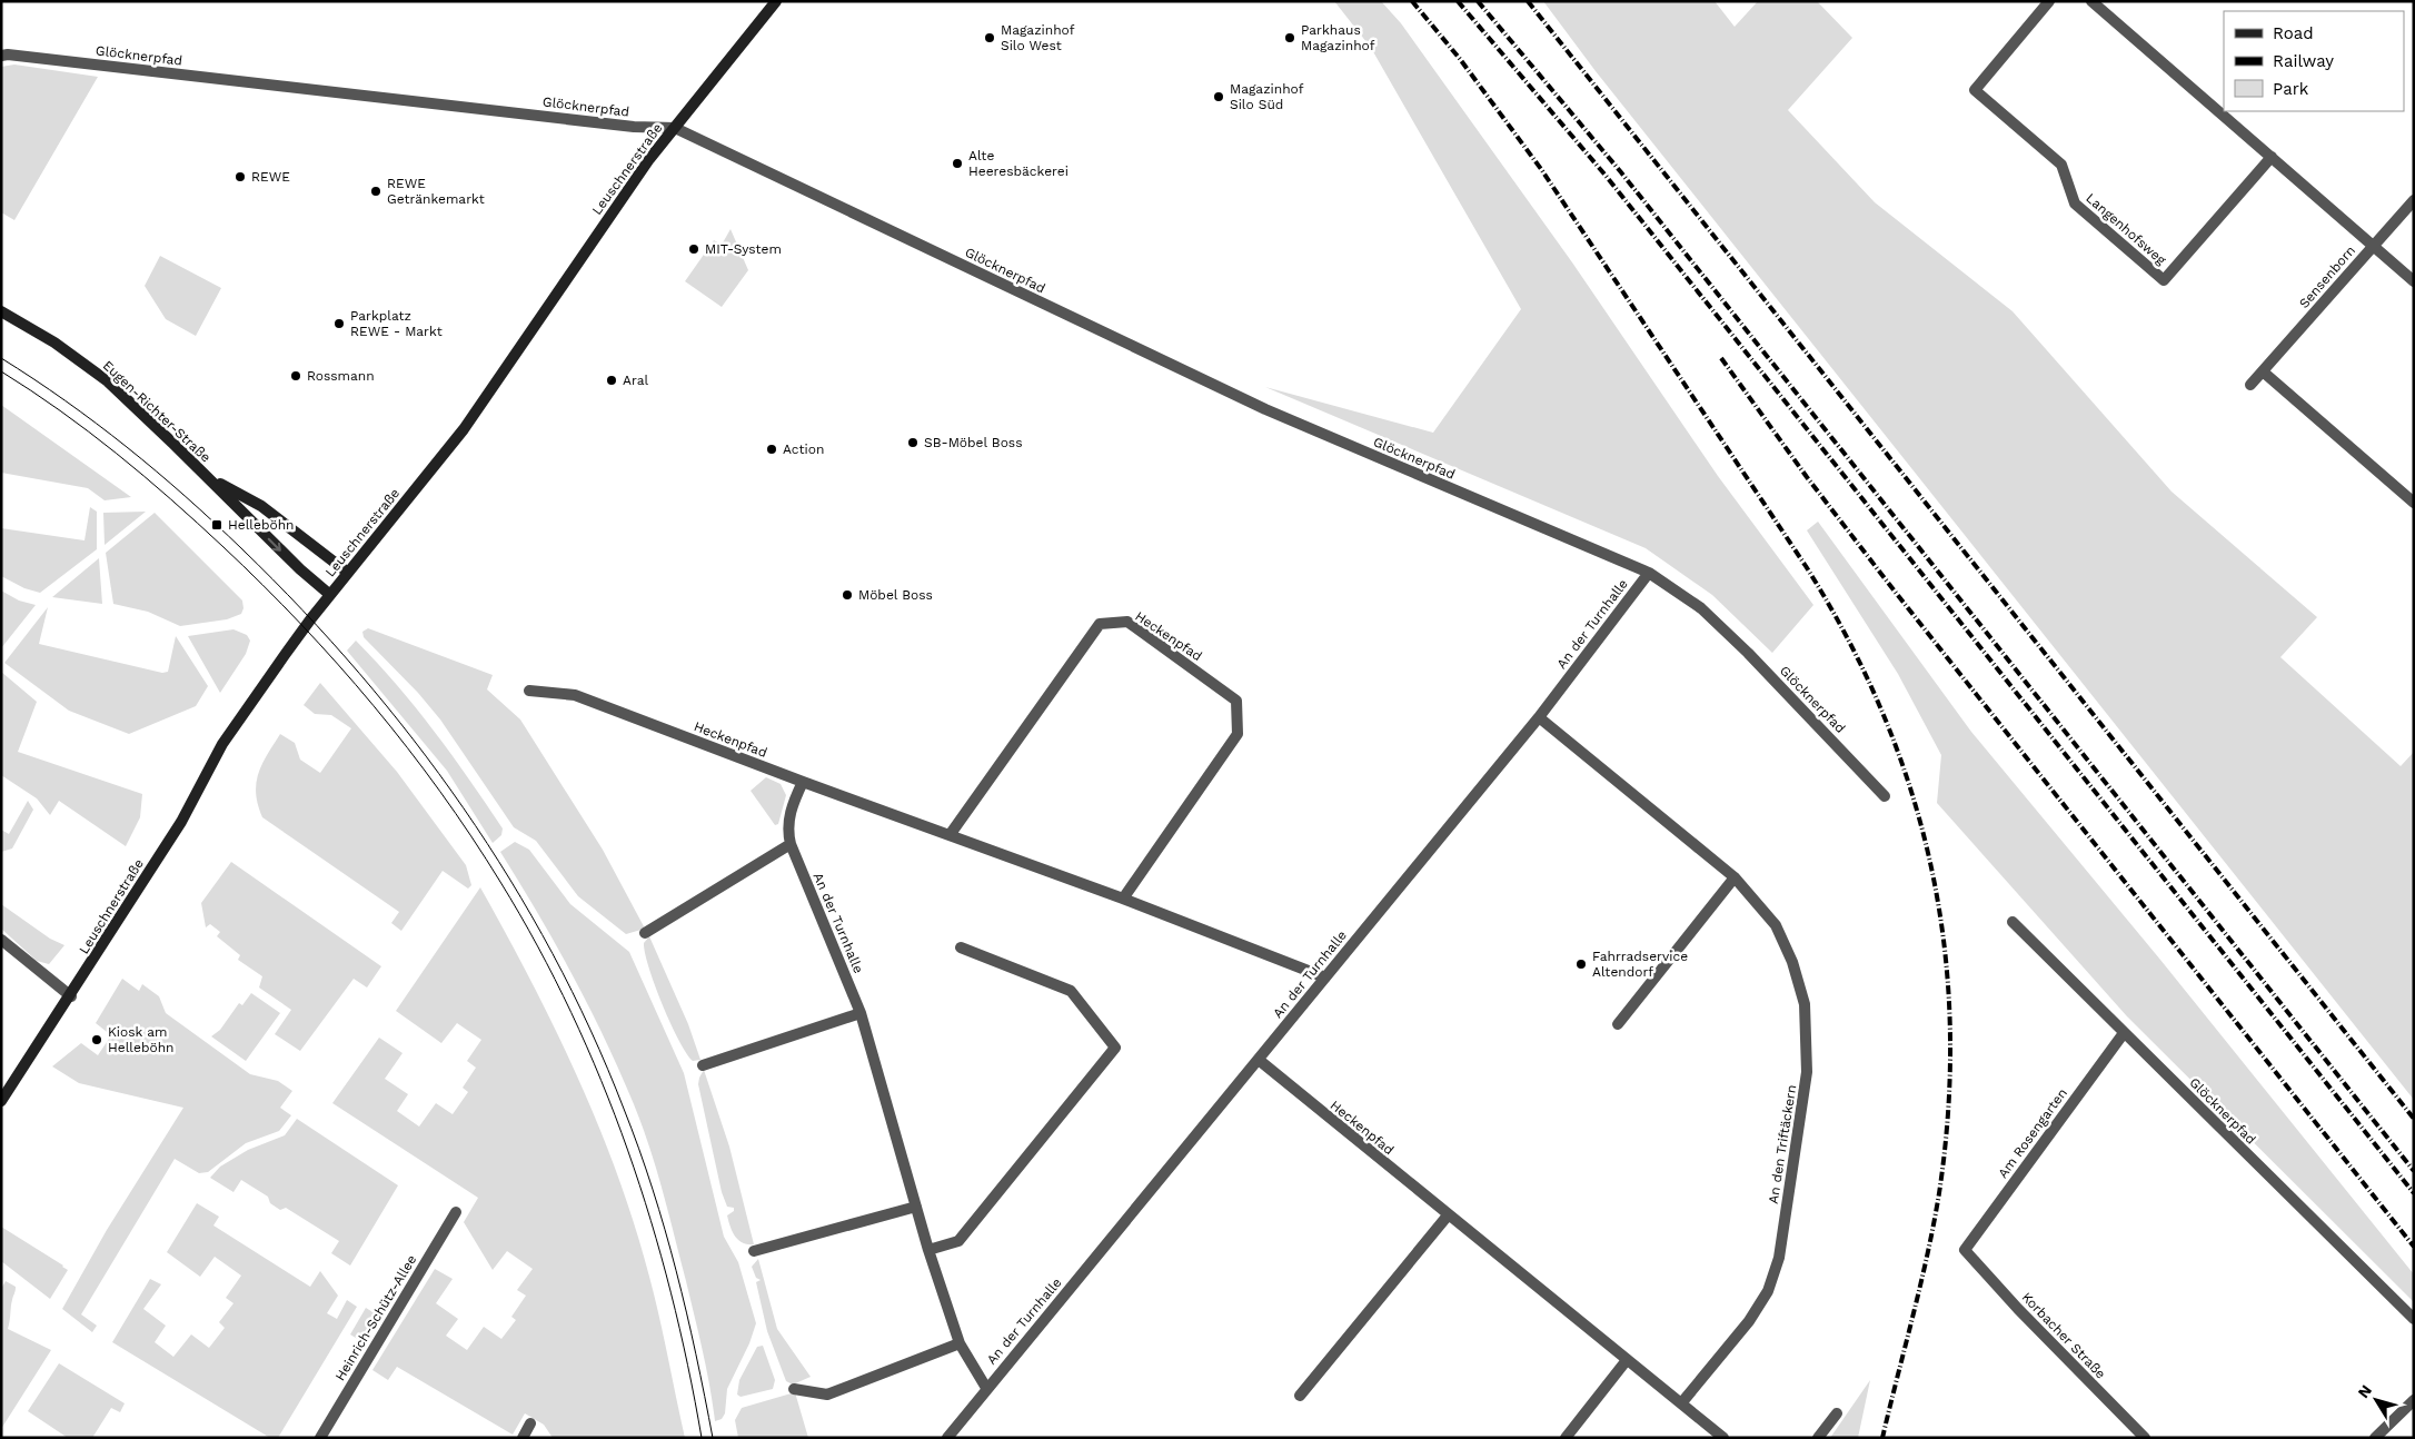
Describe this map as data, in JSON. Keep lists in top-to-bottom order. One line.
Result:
{"streets":{"main road":["Leuschnerstraße","Eugen-Richter-Straße"],"street":["Glöcknerpfad","Langenhofsweg","Sensenborn","An der Turnhalle","Heckenpfad","Am Rosengarten","An den Triftäckern","Heinrich-Schütz-Allee","Korbacher Straße"]},"crossings":[["Glöcknerpfad","Leuschnerstraße"],["Glöcknerpfad","An der Turnhalle"],["Glöcknerpfad","Am Rosengarten"],["Leuschnerstraße","Eugen-Richter-Straße"],["An der Turnhalle","Heckenpfad"],["An der Turnhalle","An den Triftäckern"],["Heckenpfad","An den Triftäckern"],["Am Rosengarten","Korbacher Straße"]],"places":{"other":["Magazinhof Silo West","Parkhaus Magazinhof","Magazinhof Silo Süd","Alte Heeresbäckerei","REWE","REWE Getränkemarkt","MIT-System","Parkplatz REWE - Markt","Rossmann","Aral","SB-Möbel Boss","Action","Möbel Boss","Fahrradservice Altendorf","Kiosk am Helleböhn"],"transit":["Helleböhn"]},"legend":["Road","Railway","Park"],"north":"top left"}
